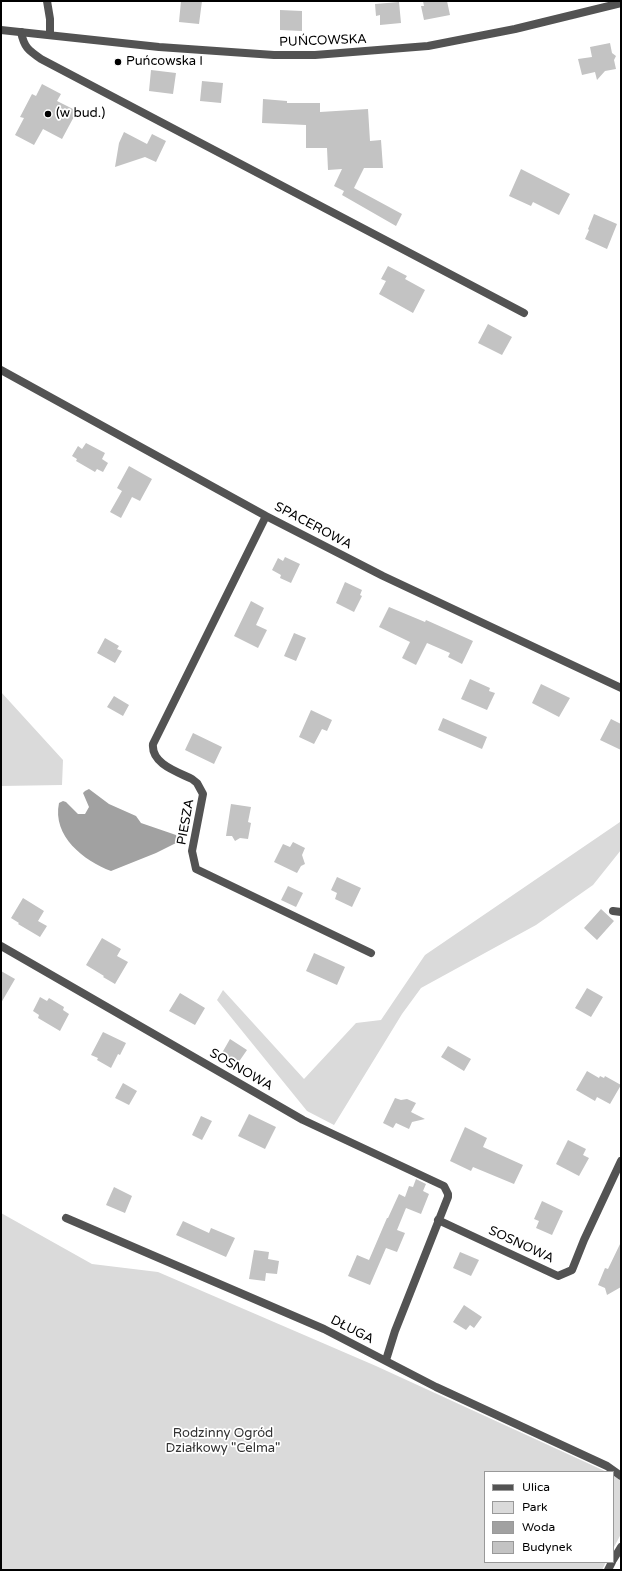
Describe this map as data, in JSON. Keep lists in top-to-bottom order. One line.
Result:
{"streets":{"street":["PUŃCOWSKA","SPACEROWA","PIESZA","SOSNOWA","DŁUGA"]},"crossings":[["SPACEROWA","PIESZA"],["SOSNOWA","DŁUGA"]],"parks":["Rodzinny Ogród Działkowy \"Celma\""],"places":["Puńcowska I","(w bud.)"],"legend":["Ulica","Park","Woda","Budynek"]}
